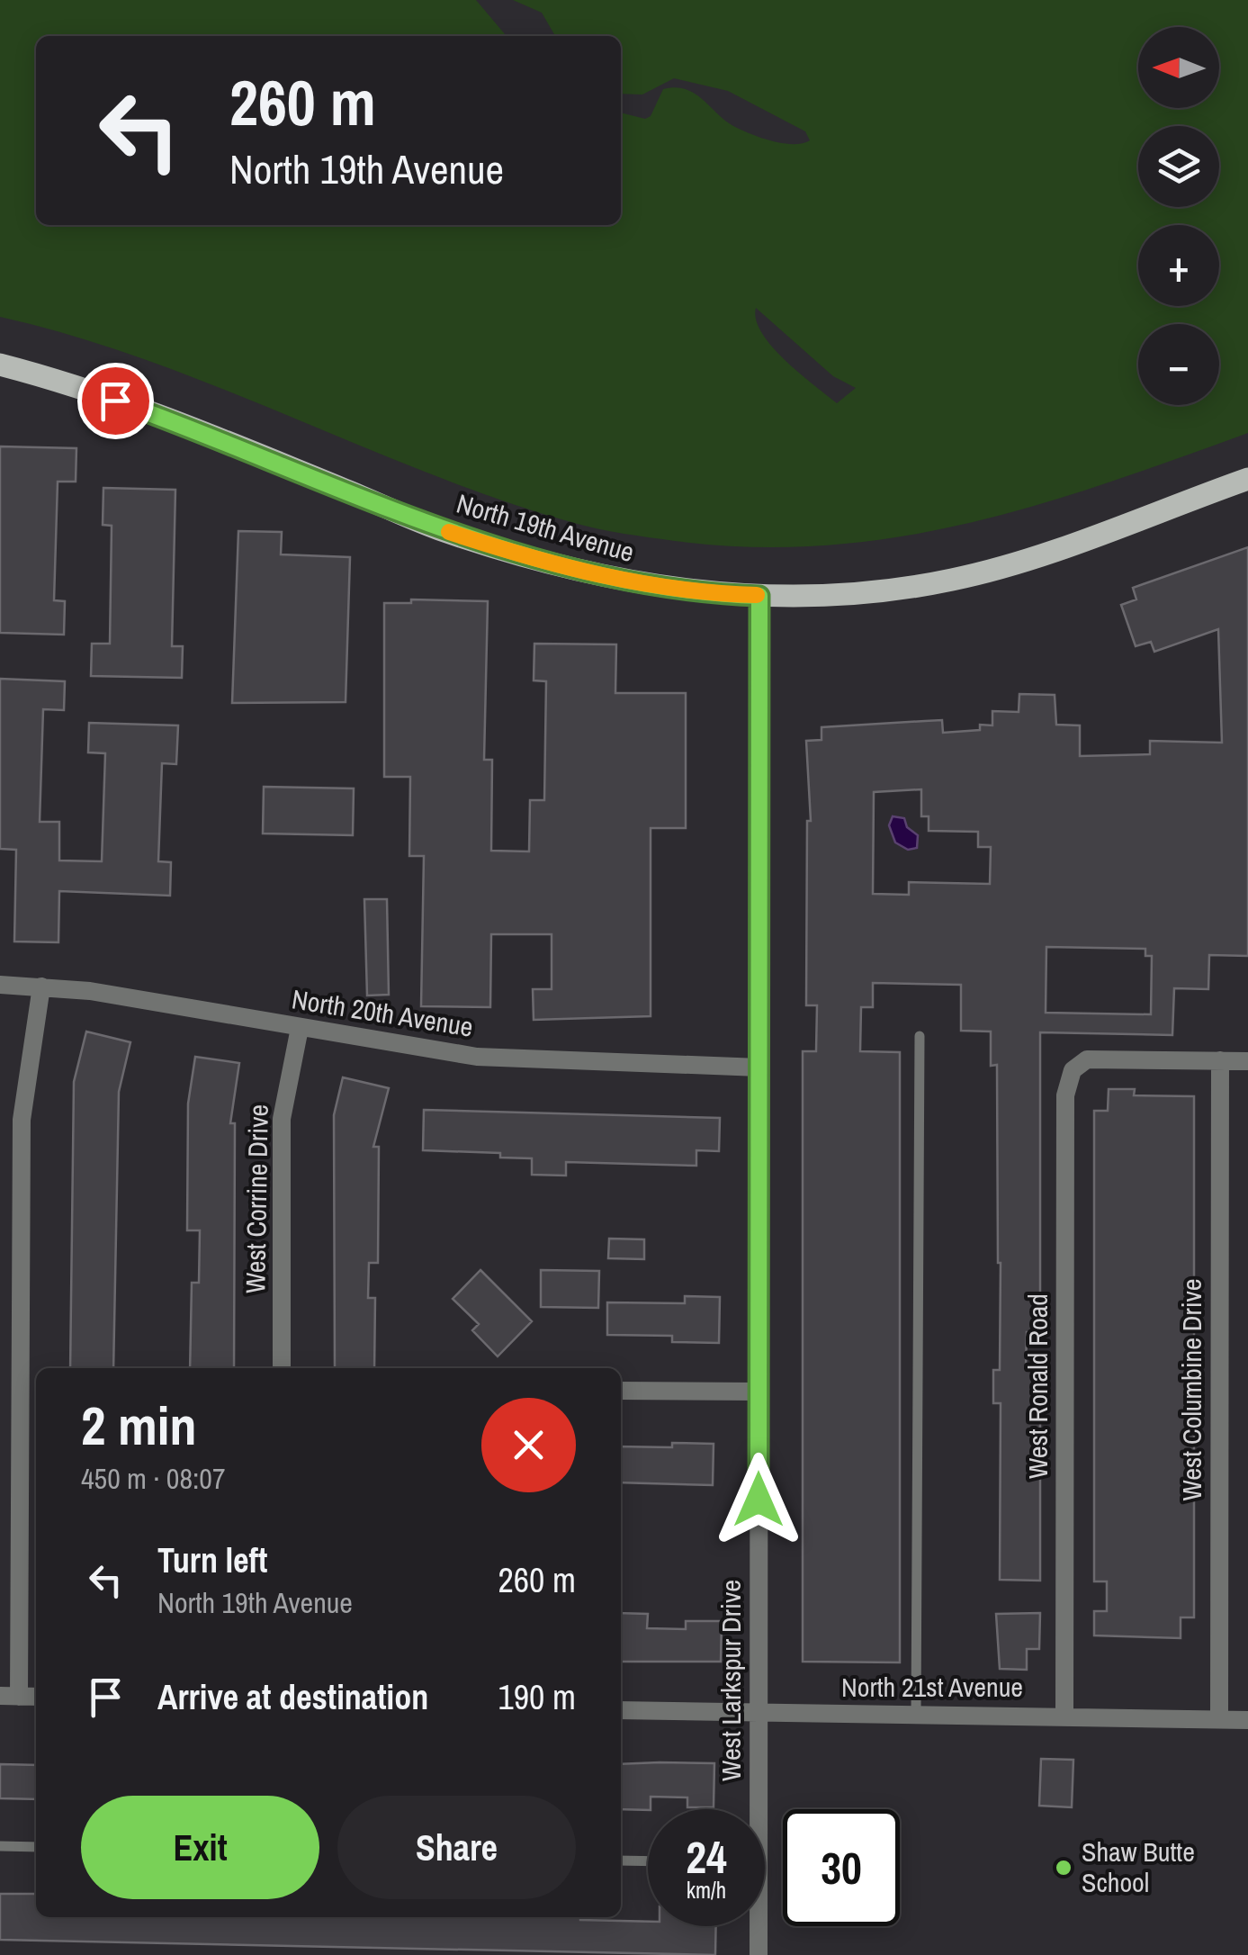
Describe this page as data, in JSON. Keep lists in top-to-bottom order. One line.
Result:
{"streets":{"main road":["North 19th Avenue"],"street":["North 20th Avenue","West Corrine Drive","West Ronald Road","West Columbine Drive","West Larkspur Drive","North 21st Avenue"]},"crossings":[["North 19th Avenue","West Larkspur Drive"],["North 20th Avenue","West Corrine Drive"],["North 20th Avenue","West Larkspur Drive"],["West Ronald Road","West Columbine Drive"],["West Ronald Road","North 21st Avenue"],["West Columbine Drive","North 21st Avenue"],["West Larkspur Drive","North 21st Avenue"]],"places":["Shaw Butte School"],"north":"left","page":{"map_buttons":["+","−"],"turn":["260 m","North 19th Avenue"],"heading":["2 min","450 m · 08:07"],"list":[{"name":"Turn left","note":"North 19th Avenue","value":"260 m"},{"name":"Arrive at destination","value":"190 m"}],"buttons":["Exit","Share"],"speed":"24 km/h","limit":"30"}}
